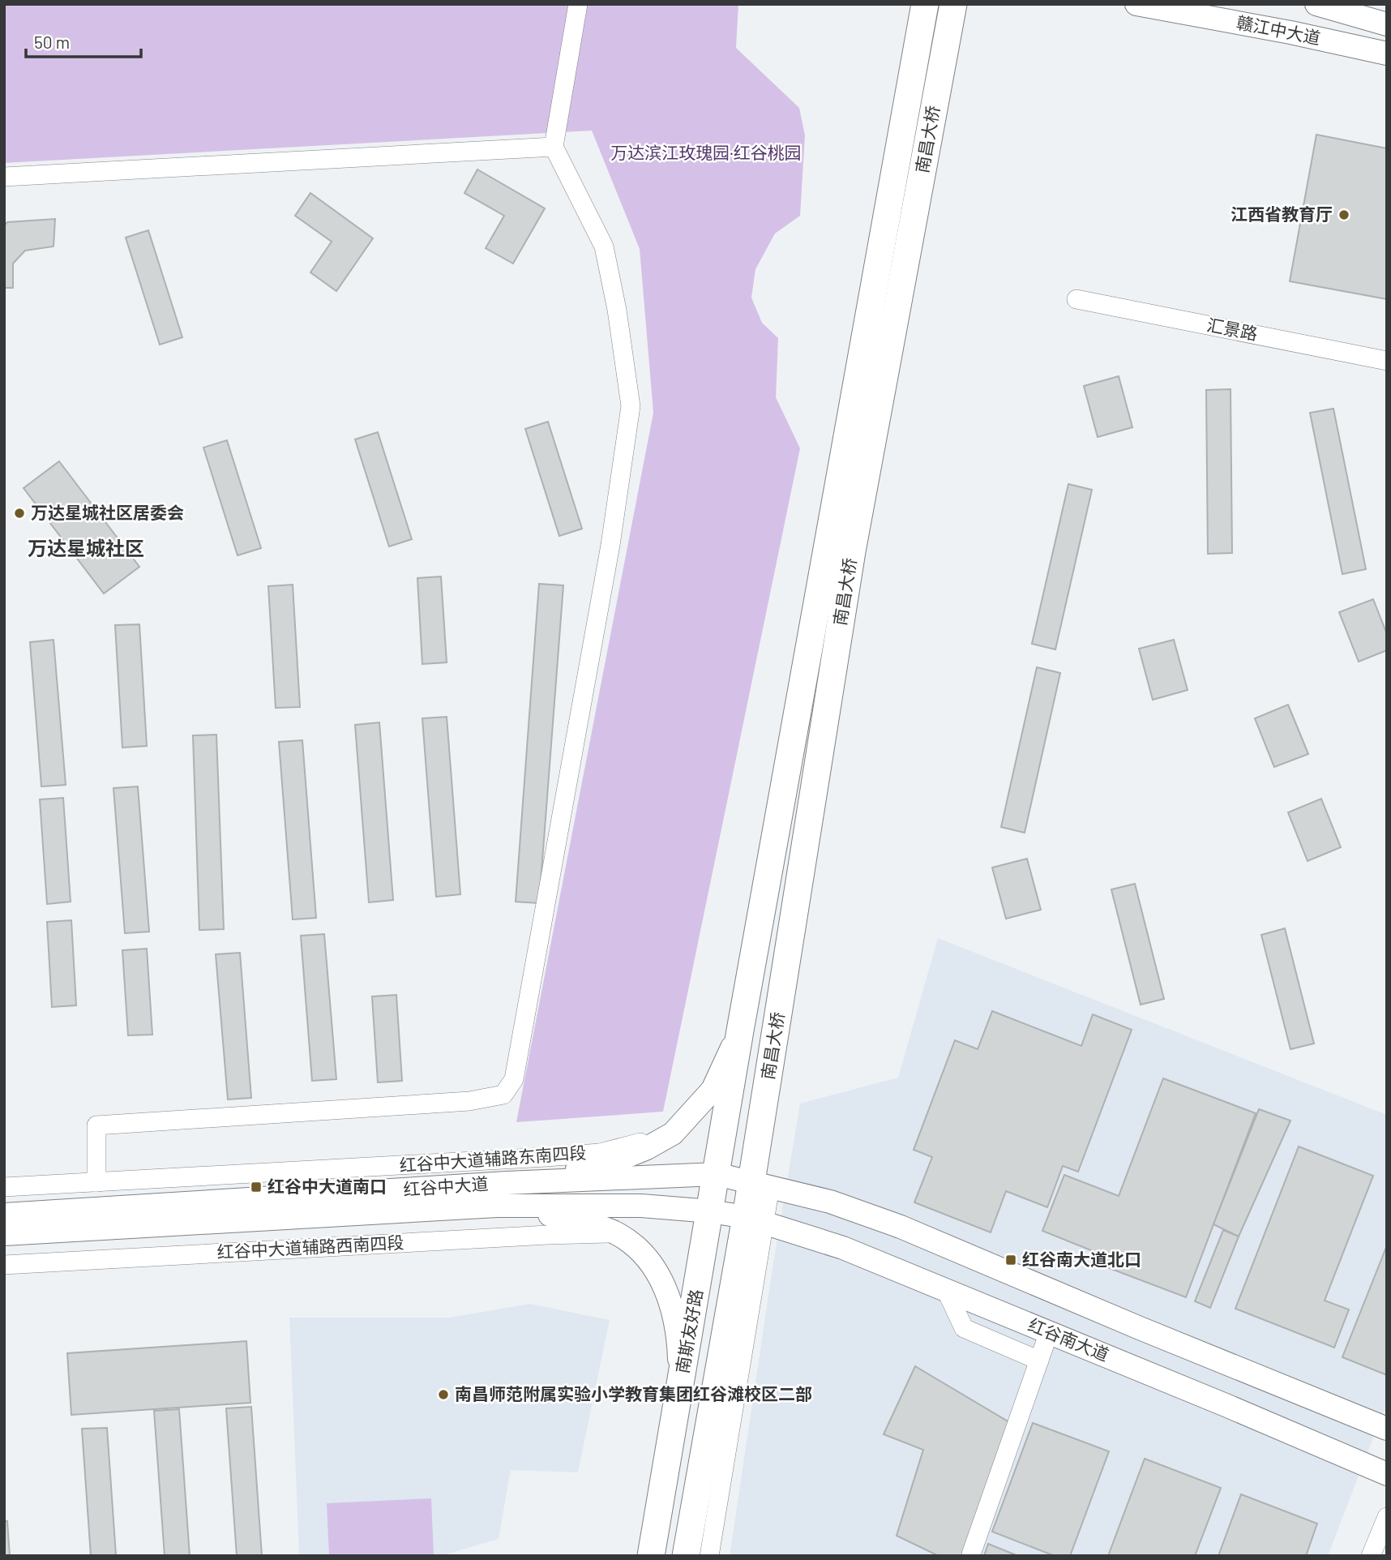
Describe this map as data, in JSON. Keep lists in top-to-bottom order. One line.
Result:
{"streets":{"highway":["南昌大桥","南斯友好路"],"main road":["赣江中大道","红谷中大道","红谷南大道"],"street":["汇景路","红谷中大道辅路东南四段","红谷中大道辅路西南四段"]},"crossings":[["南昌大桥","红谷中大道"],["南昌大桥","南斯友好路"],["红谷中大道","南斯友好路"],["红谷中大道","红谷南大道"],["南斯友好路","红谷南大道"]],"districts":["万达星城社区"],"parks":["万达滨江玫瑰园·红谷桃园"],"places":{"other":["江西省教育厅","万达星城社区居委会","南昌师范附属实验小学教育集团红谷滩校区二部"],"transit":["红谷中大道南口","红谷南大道北口"]},"scale_bar":"50 m"}
